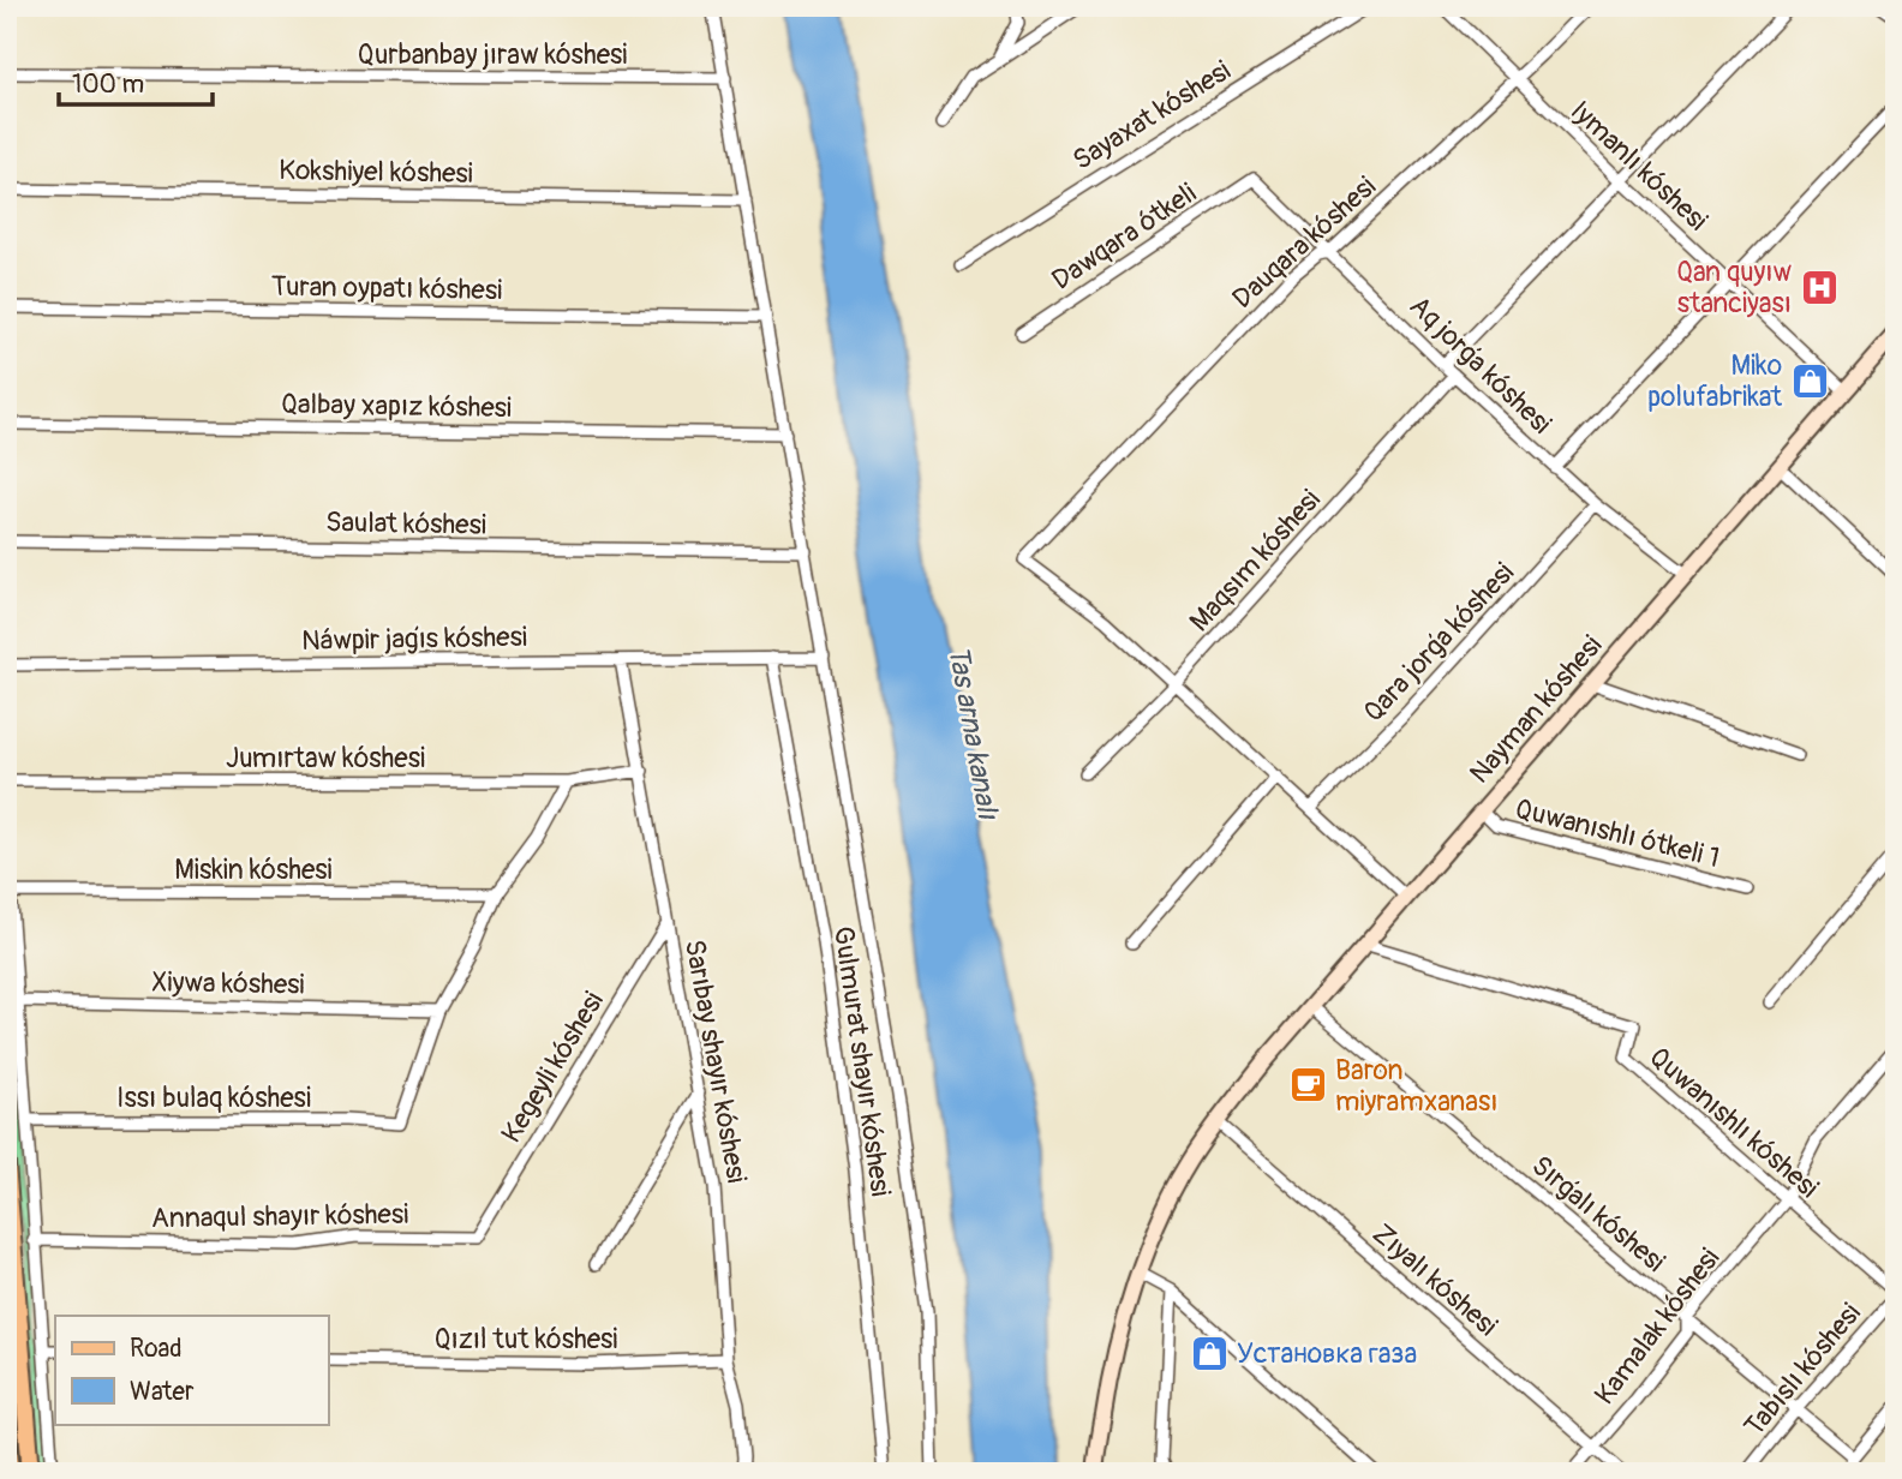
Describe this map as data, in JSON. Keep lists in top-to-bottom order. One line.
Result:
{"streets":{"main road":["Nayman kóshesi"],"street":["Qurbanbay jıraw kóshesi","Sayaxat kóshesi","Iymanlı kóshesi","Kokshiyel kóshesi","Dawqara ótkeli","Dauqara kóshesi","Turan oypatı kóshesi","Aq jorǵa kóshesi","Qalbay xapız kóshesi","Saulat kóshesi","Maqsım kóshesi","Náwpir jaǵıs kóshesi","Qara jorǵa kóshesi","Jumırtaw kóshesi","Quwanıshlı ótkeli 1","Miskin kóshesi","Xiywa kóshesi","Sarıbay shayır kóshesi","Gulmurat shayır kóshesi","Kegeyli kóshesi","Issı bulaq kóshesi","Quwanıshlı kóshesi","Sırǵalı kóshesi","Annaqul shayır kóshesi","Zıyalı kóshesi","Kamalak kóshesi","Qızıl tut kóshesi","Tabıslı kóshesi"]},"crossings":[["Iymanlı kóshesi","Dauqara kóshesi"],["Iymanlı kóshesi","Nayman kóshesi"],["Dawqara ótkeli","Aq jorǵa kóshesi"],["Dauqara kóshesi","Aq jorǵa kóshesi"],["Dauqara kóshesi","Maqsım kóshesi"],["Aq jorǵa kóshesi","Maqsım kóshesi"],["Aq jorǵa kóshesi","Qara jorǵa kóshesi"],["Aq jorǵa kóshesi","Nayman kóshesi"],["Náwpir jaǵıs kóshesi","Sarıbay shayır kóshesi"],["Náwpir jaǵıs kóshesi","Gulmurat shayır kóshesi"],["Nayman kóshesi","Quwanıshlı ótkeli 1"],["Nayman kóshesi","Quwanıshlı kóshesi"],["Nayman kóshesi","Sırǵalı kóshesi"],["Nayman kóshesi","Zıyalı kóshesi"],["Jumırtaw kóshesi","Sarıbay shayır kóshesi"],["Xiywa kóshesi","Issı bulaq kóshesi"],["Sarıbay shayır kóshesi","Kegeyli kóshesi"],["Sarıbay shayır kóshesi","Qızıl tut kóshesi"],["Kegeyli kóshesi","Annaqul shayır kóshesi"],["Quwanıshlı kóshesi","Kamalak kóshesi"],["Quwanıshlı kóshesi","Tabıslı kóshesi"],["Sırǵalı kóshesi","Kamalak kóshesi"],["Sırǵalı kóshesi","Tabıslı kóshesi"],["Zıyalı kóshesi","Kamalak kóshesi"]],"water":["Tas arna kanalı"],"places":{"hospital":["Qan quyıw stanciyası"],"shop":["Miko polufabrikat","Установка газа"],"cafe":["Baron miyramxanası"]},"legend":["Road","Water"],"scale_bar":"100 m"}
